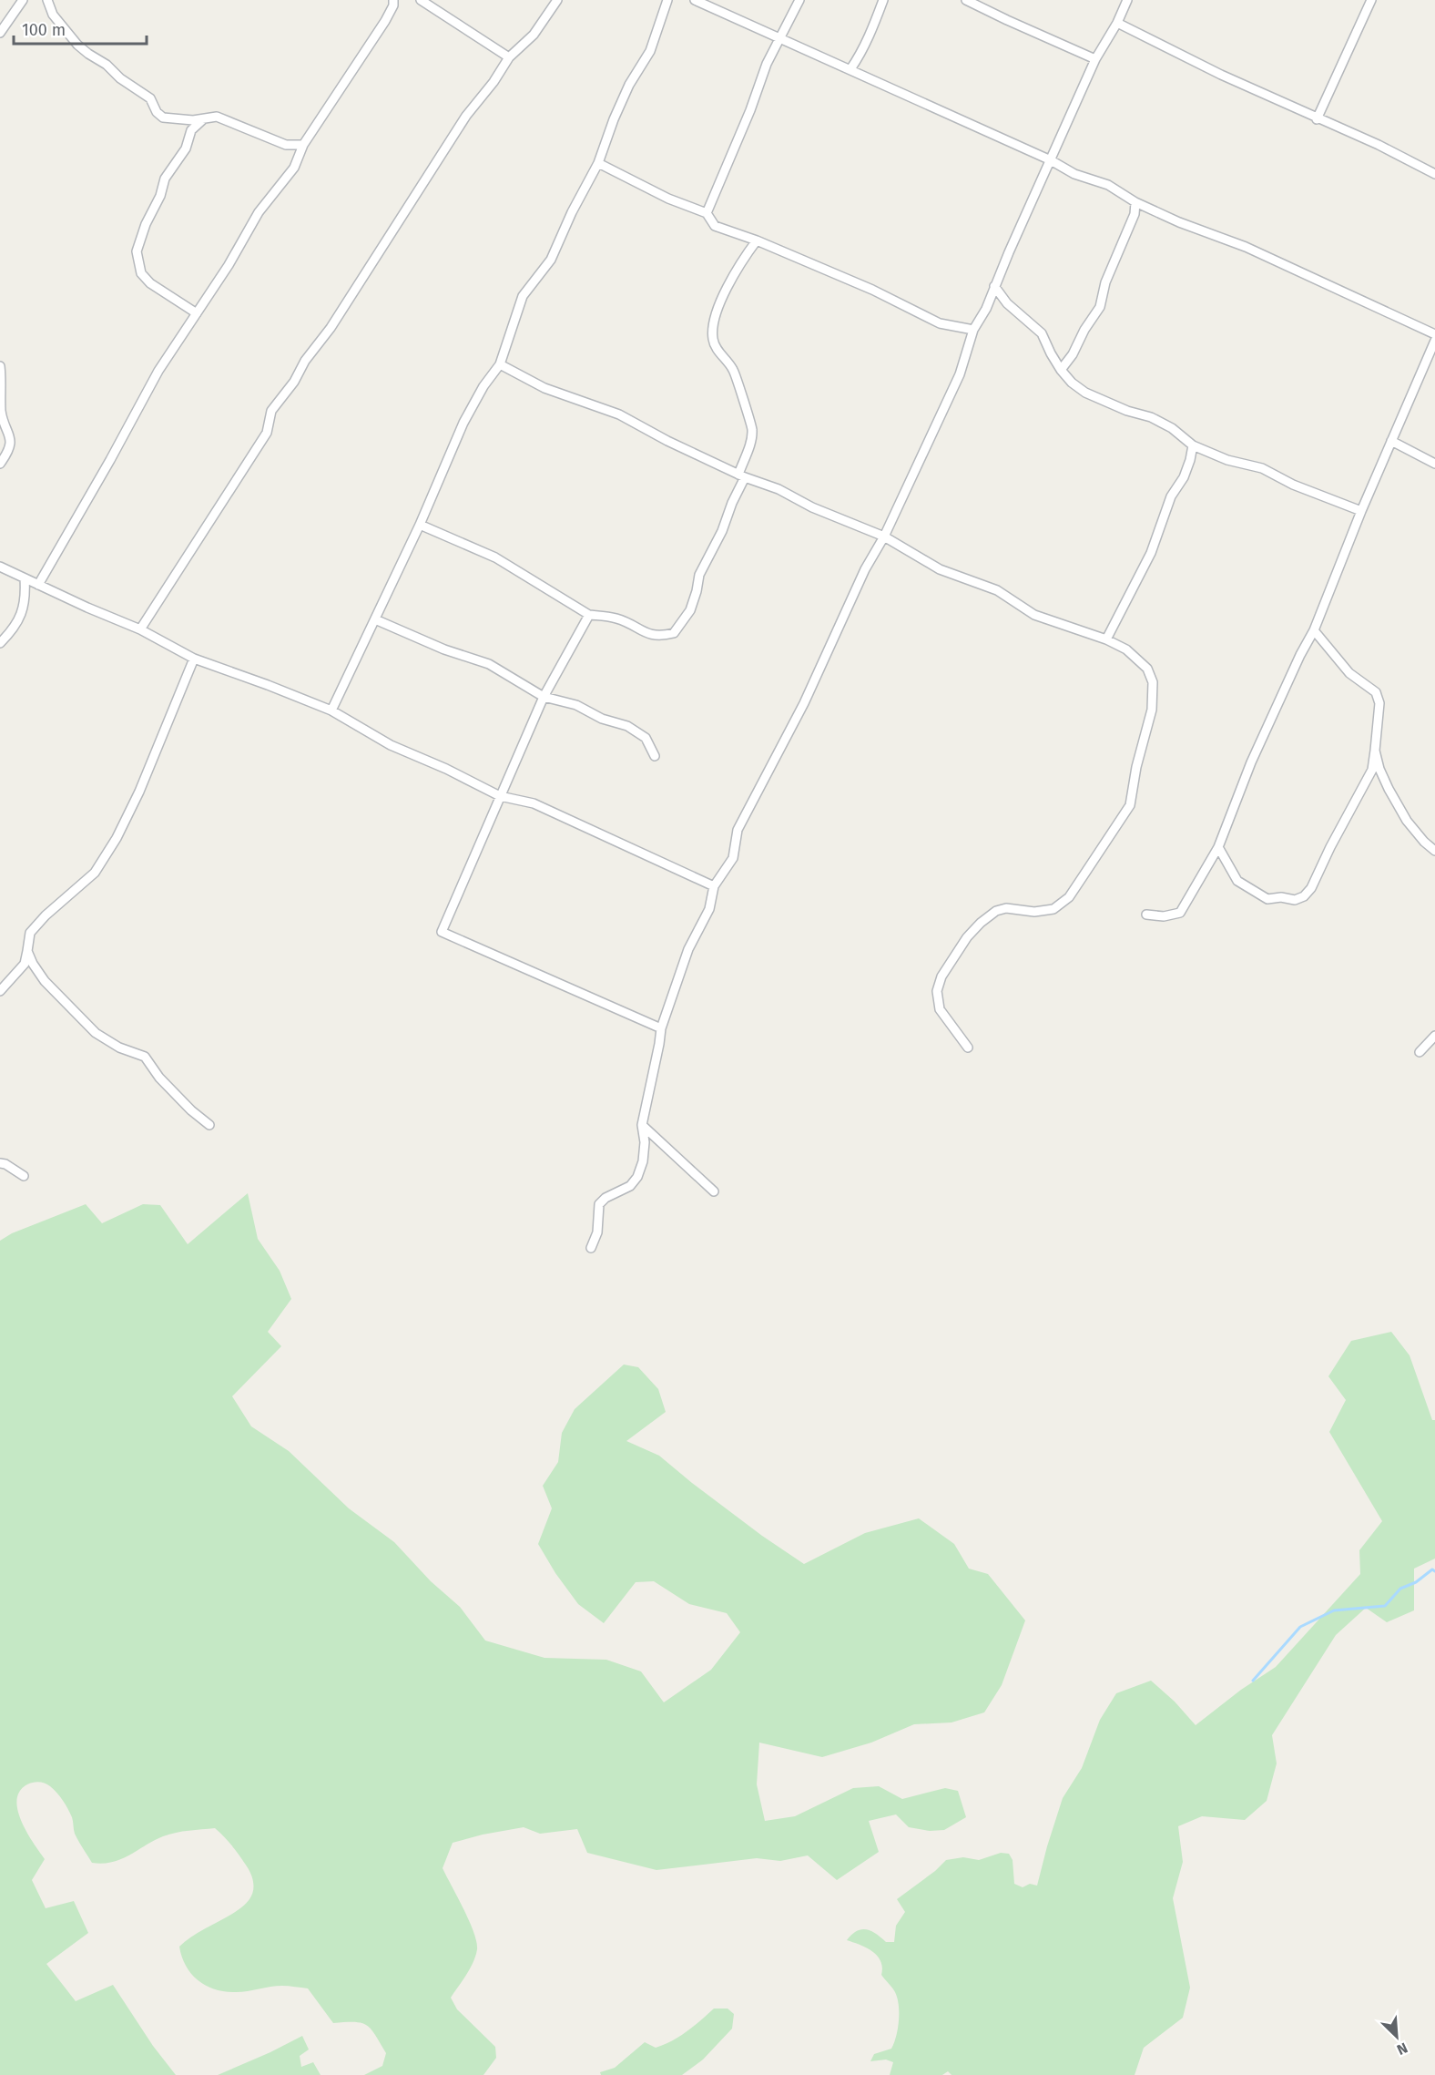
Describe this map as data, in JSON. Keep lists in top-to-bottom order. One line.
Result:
{"scale_bar":"100 m","north":"bottom right"}
